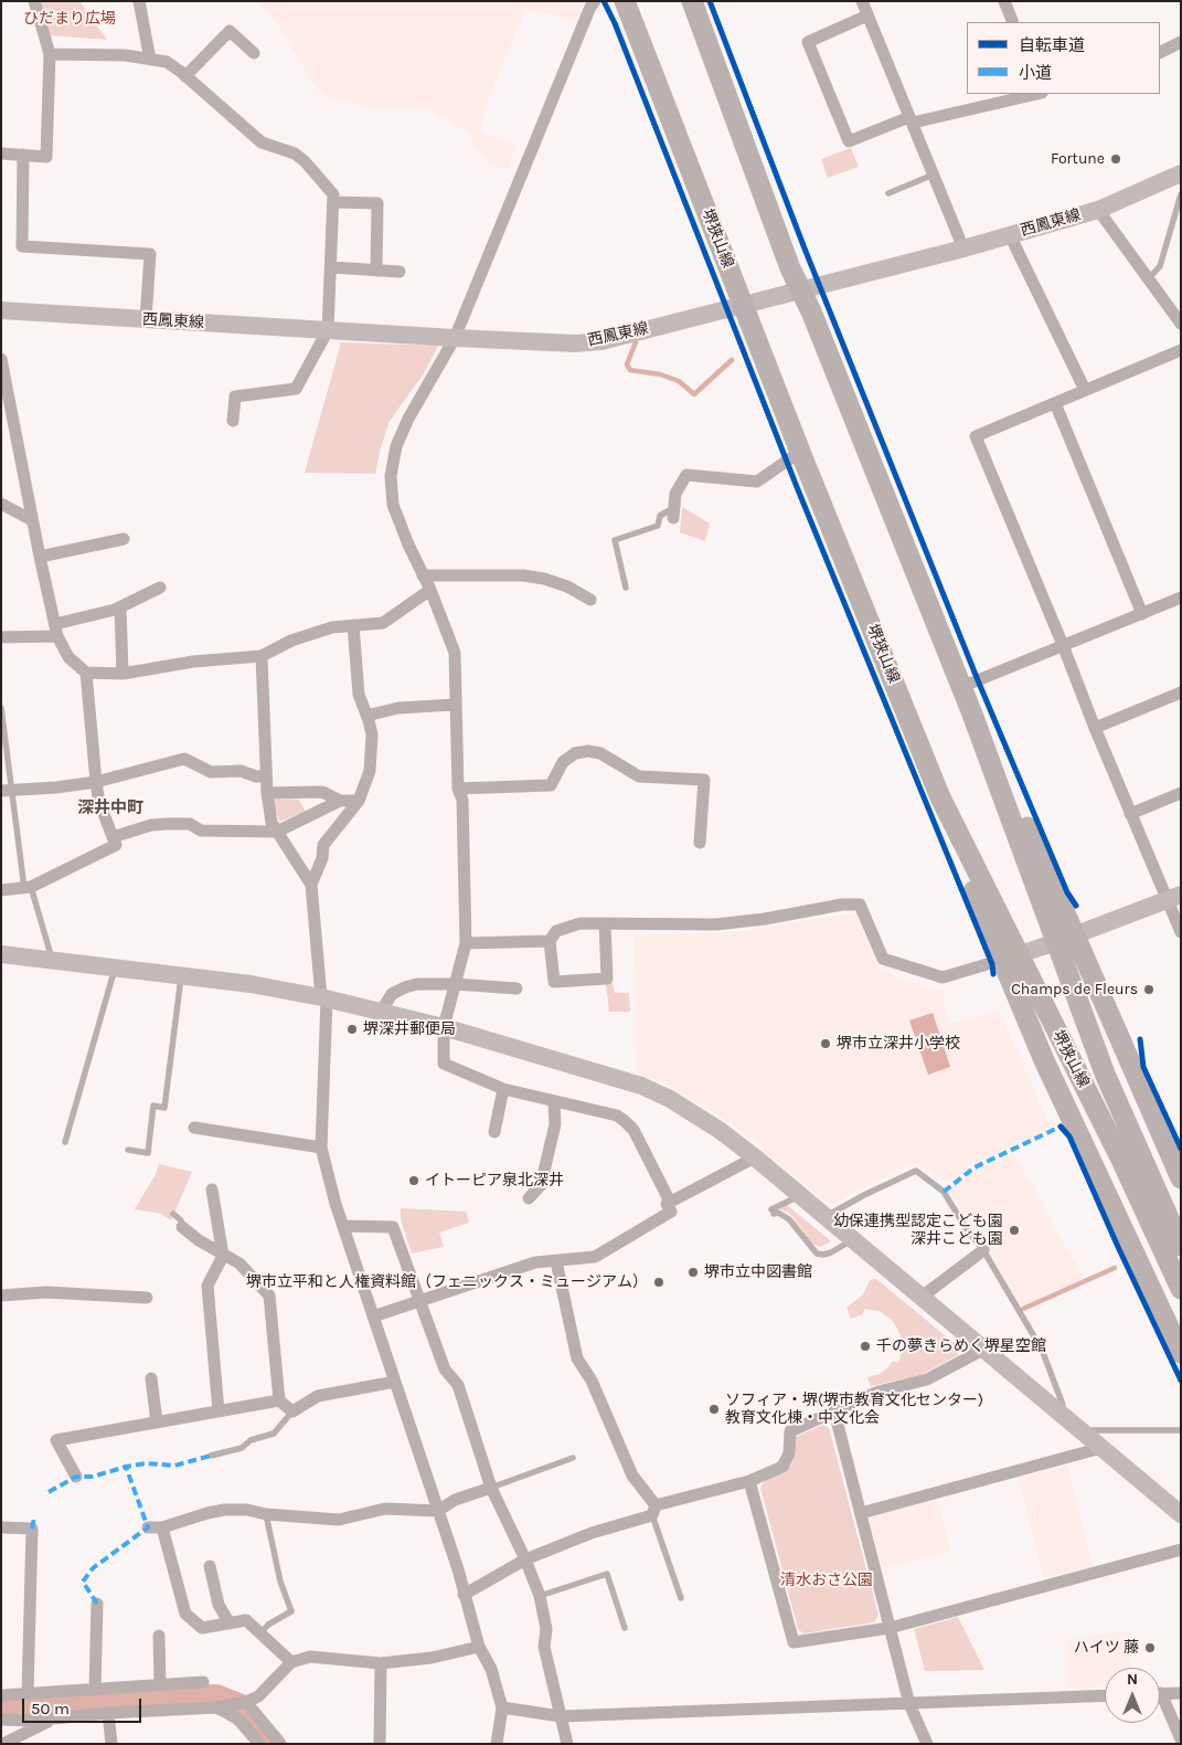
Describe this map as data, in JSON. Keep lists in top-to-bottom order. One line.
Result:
{"streets":{"main road":["堺狭山線"],"street":["西鳳東線"]},"crossings":[["西鳳東線","堺狭山線"]],"districts":["深井中町"],"parks":["ひだまり広場","清水おさ公園"],"places":["Fortune","Champs de Fleurs","堺深井郵便局","堺市立深井小学校","イトーピア泉北深井","幼保連携型認定こども園 深井こども園","堺市立中図書館","堺市立平和と人権資料館（フェニックス・ミュージアム）","千の夢きらめく堺星空館","ソフィア・堺(堺市教育文化センター) 教育文化棟・中文化会","ハイツ 藤"],"legend":["自転車道","小道"],"scale_bar":"50 m","north":"top"}
